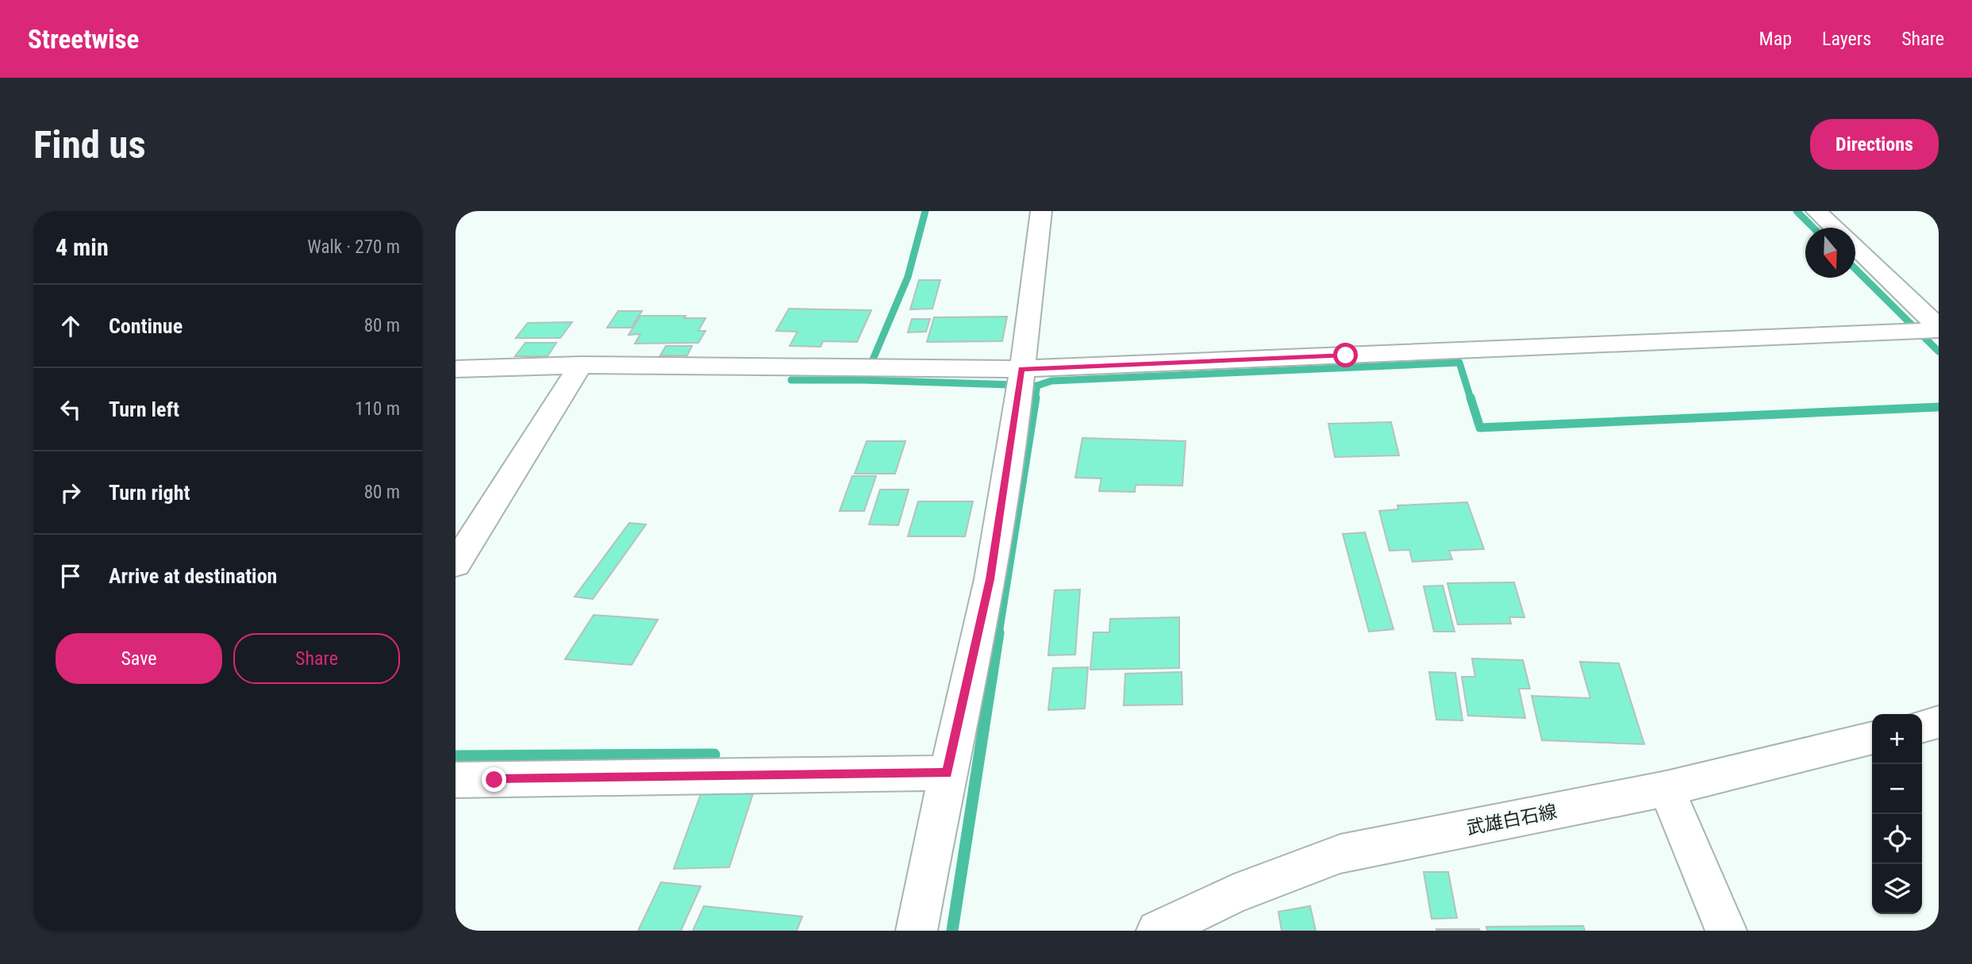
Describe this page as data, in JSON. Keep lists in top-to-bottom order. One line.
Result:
{"streets":{"street":["武雄白石線"]},"north":"bottom","page":{"header":"Streetwise","nav":["Map","Layers","Share"],"buttons":["Directions",["Save","Share"]],"title":"Find us","heading":["4 min","Walk · 270 m"],"list":[["Continue","80 m"],["Turn left","110 m"],["Turn right","80 m"],"Arrive at destination"],"map_buttons":["+","−"]}}
